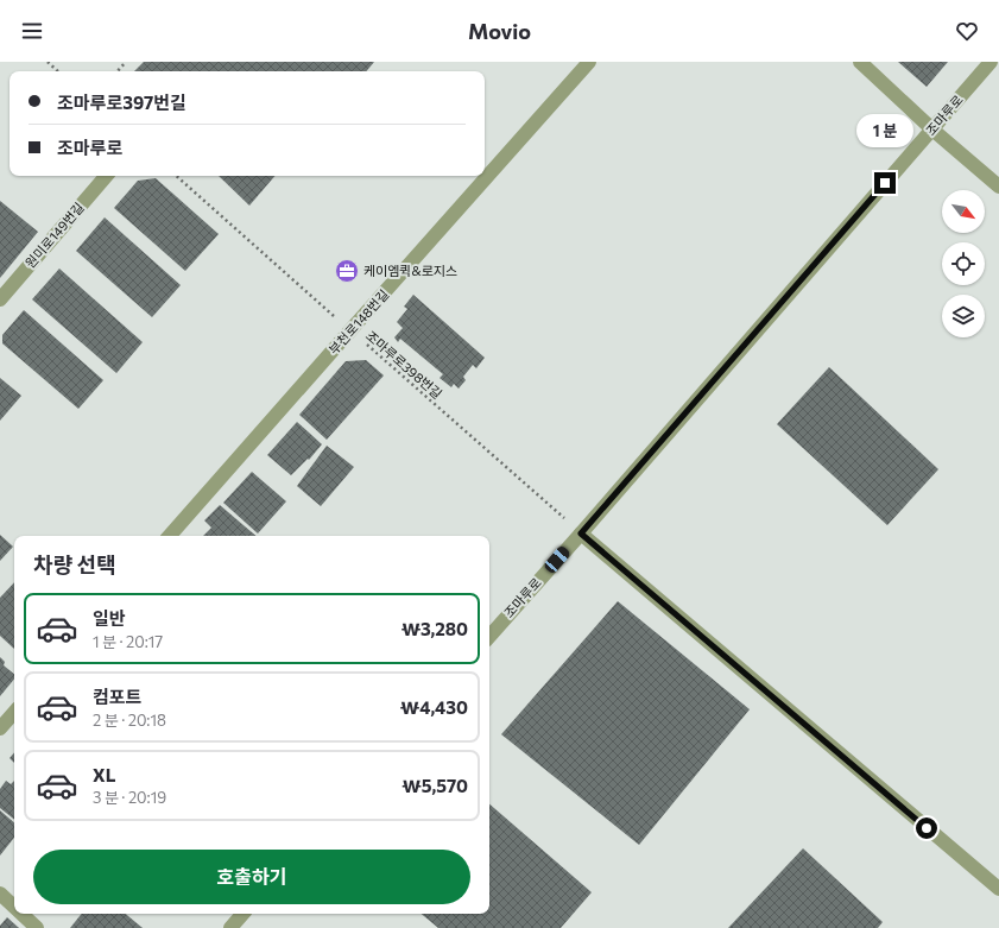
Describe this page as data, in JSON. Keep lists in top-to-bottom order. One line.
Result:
{"streets":{"street":["조마루로","원미로149번길","부천로148번길"],"path":["조마루로398번길"]},"crossings":[["조마루로","조마루로398번길"],["부천로148번길","조마루로398번길"]],"places":{"office":["케이엠퀵&로지스"]},"north":"bottom right","page":{"header":"Movio","banner":["조마루로397번길","조마루로"],"bubble":"1 분","heading":"차량 선택","list":[{"name":"일반","note":"1 분 · 20:17","value":"₩3,280"},{"name":"컴포트","note":"2 분 · 20:18","value":"₩4,430"},{"name":"XL","note":"3 분 · 20:19","value":"₩5,570"}],"buttons":"호출하기"}}
